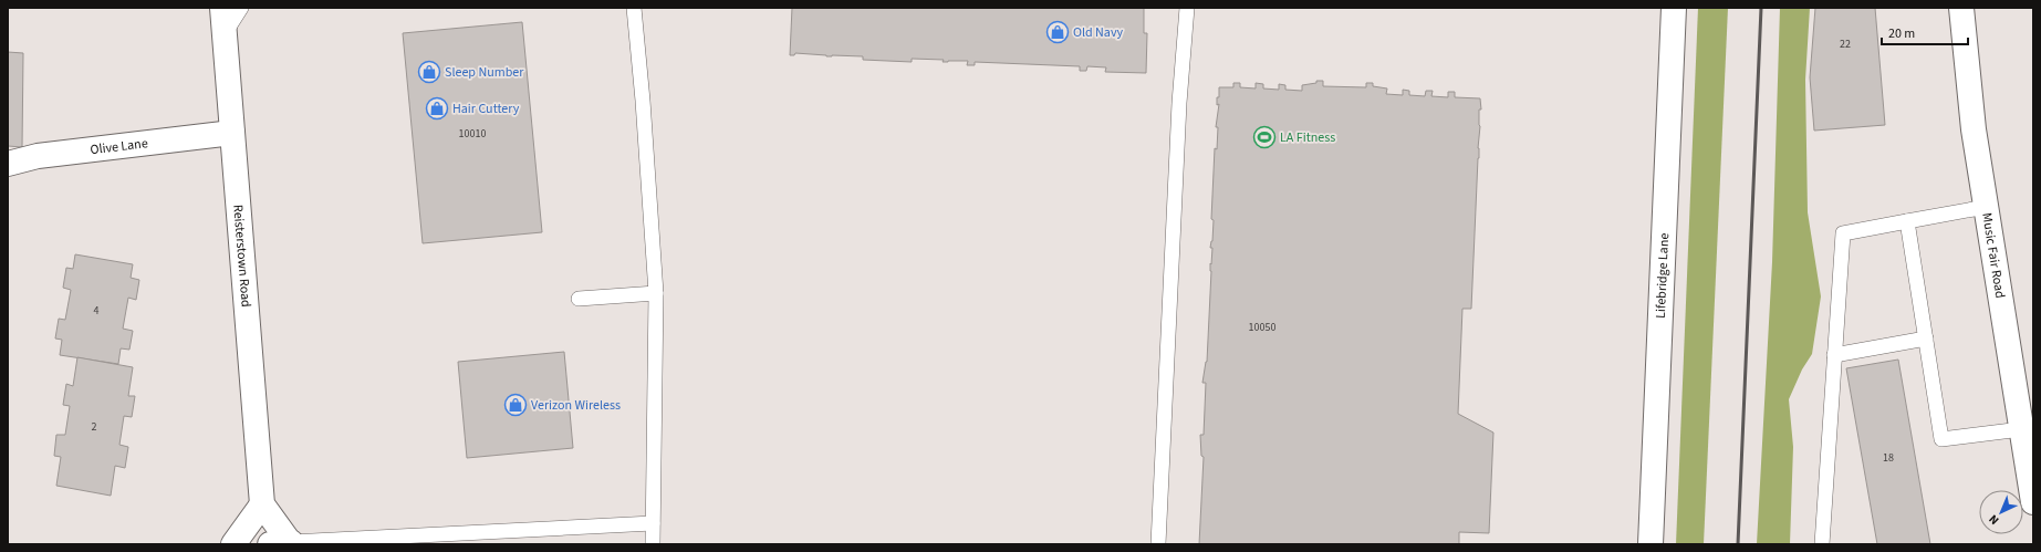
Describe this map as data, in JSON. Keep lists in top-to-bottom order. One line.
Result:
{"streets":{"street":["Olive Lane","Reisterstown Road","Music Fair Road","Lifebridge Lane"]},"crossings":[["Olive Lane","Reisterstown Road"]],"places":{"shop":["Old Navy","Sleep Number","Hair Cuttery","Verizon Wireless"],"sports":["LA Fitness"]},"house_numbers":["22","10010","4","10050","2","18"],"scale_bar":"20 m","north":"bottom left"}
